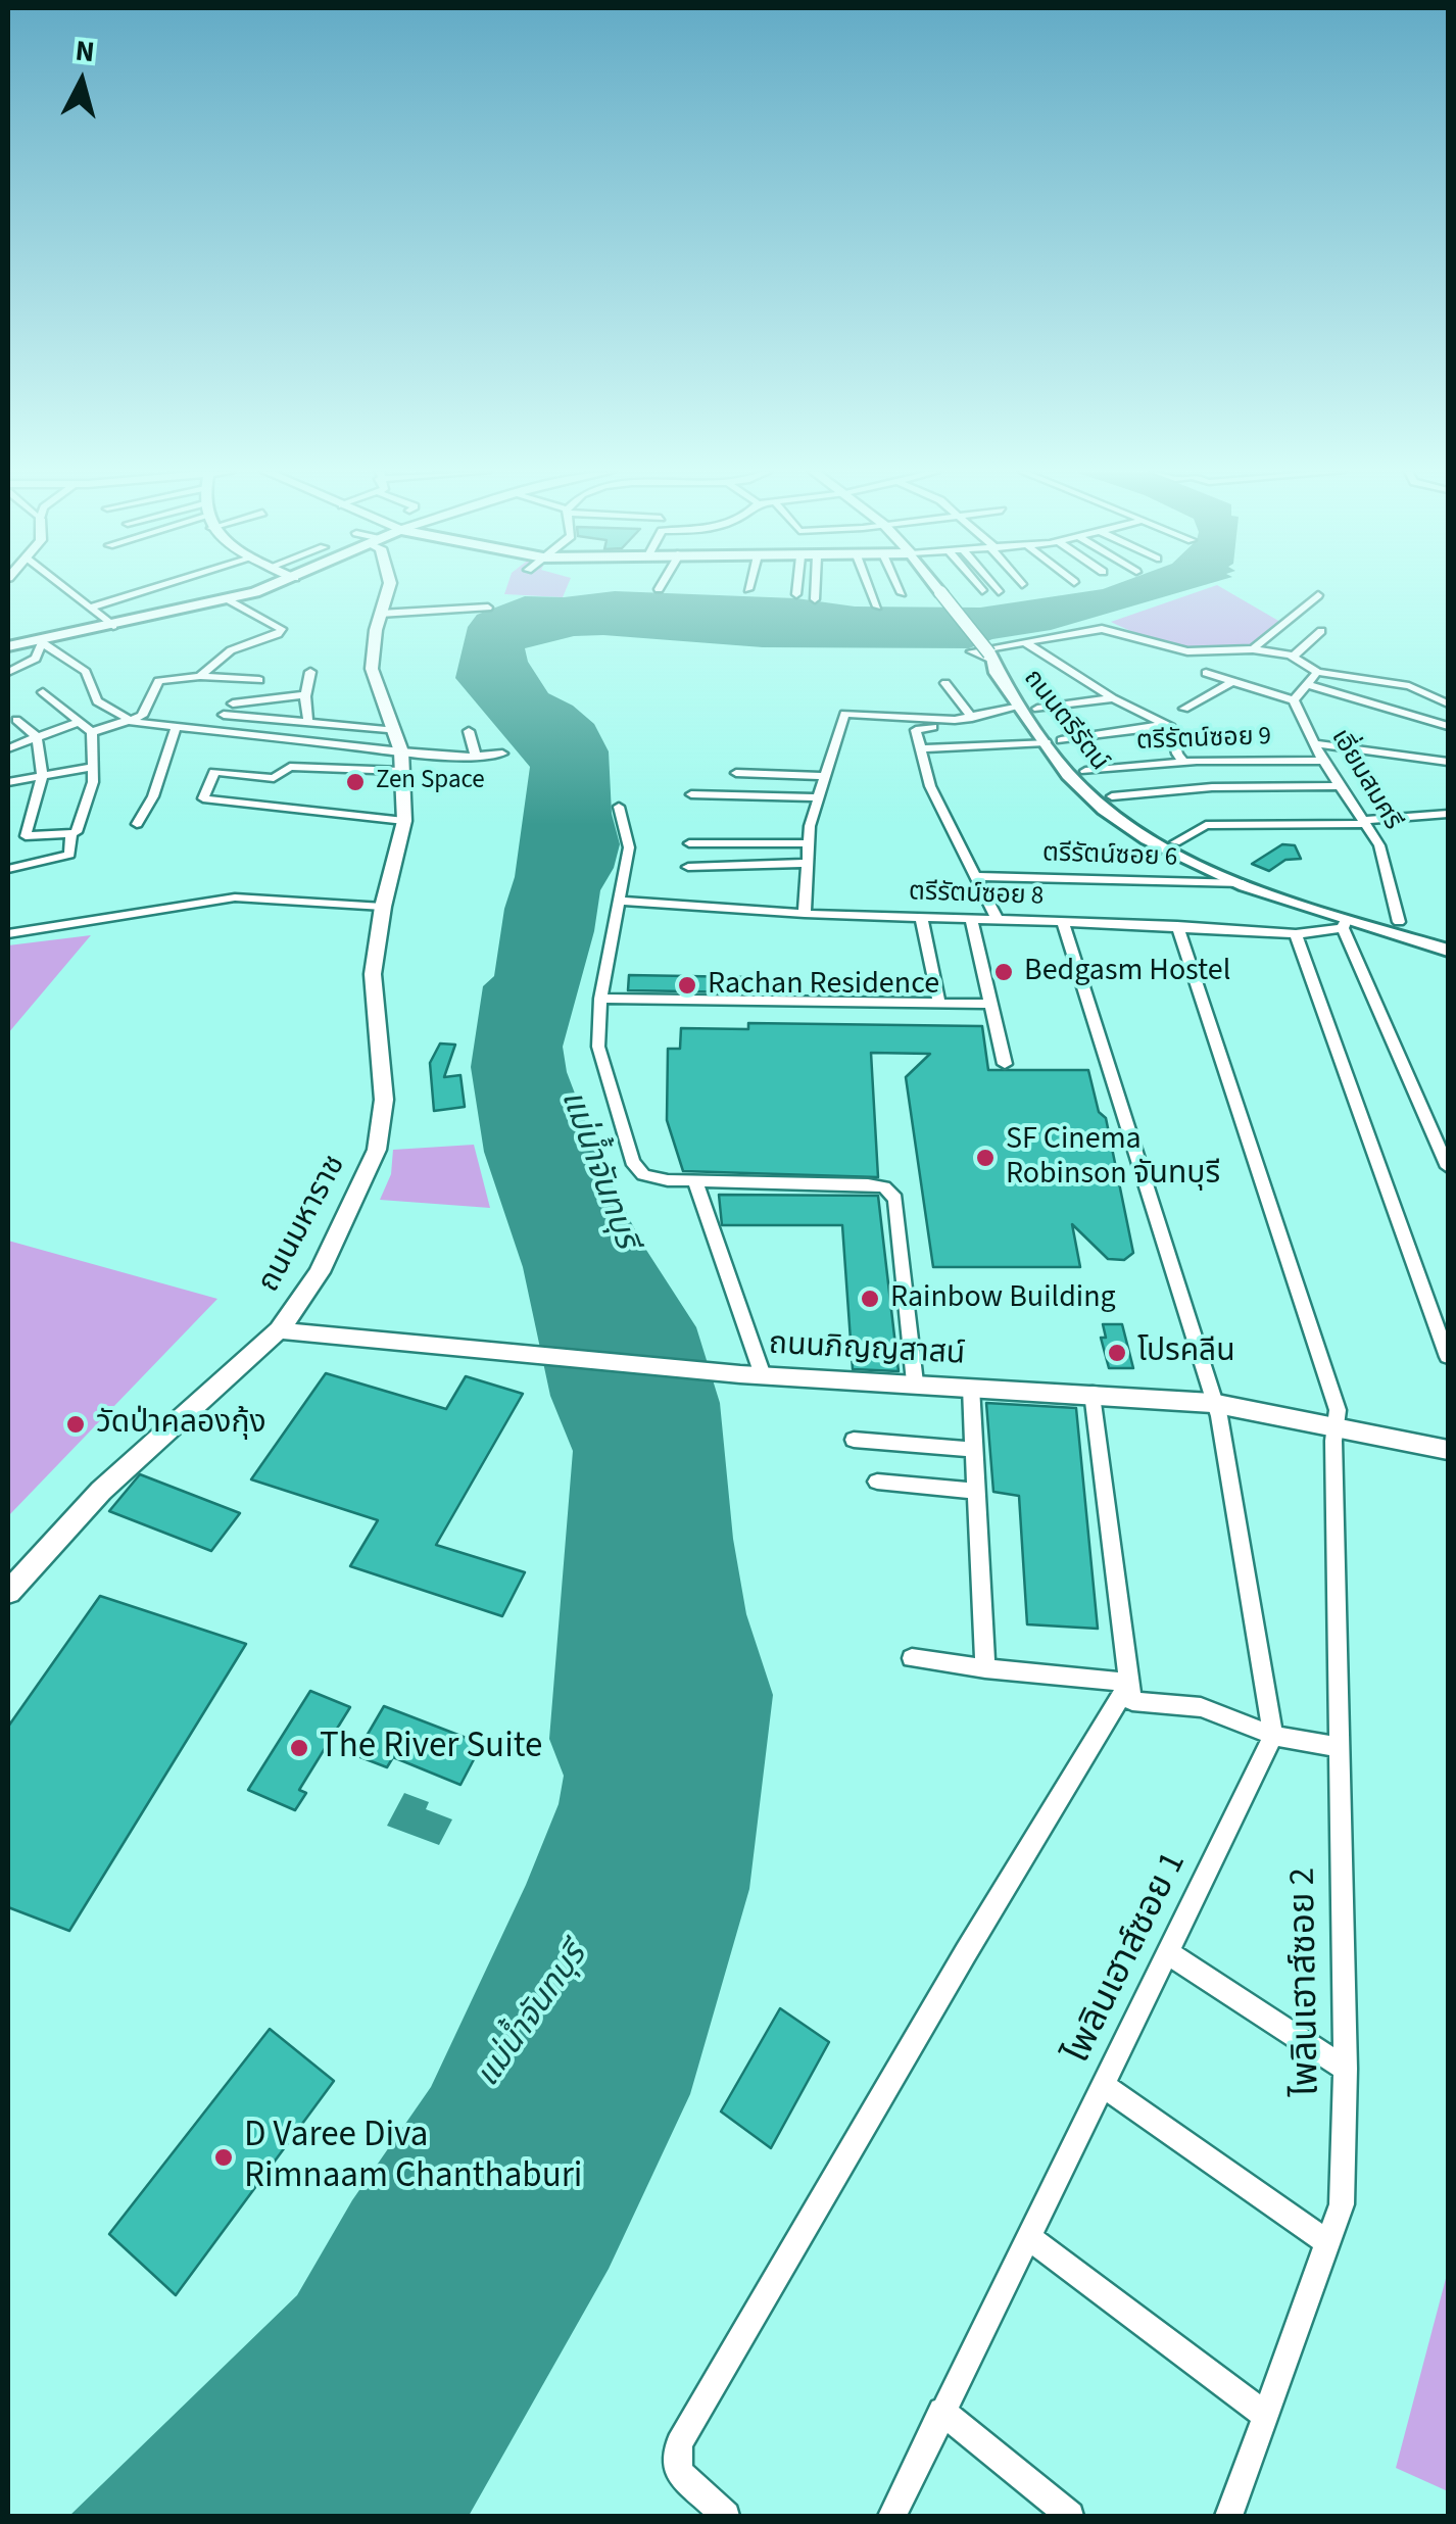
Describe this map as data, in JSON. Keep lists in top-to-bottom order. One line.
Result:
{"streets":{"main road":["ถนนตรีรัตน์"],"street":["ตรีรัตน์ซอย 9","เอี่ยมสมศรี","ตรีรัตน์ซอย 6","ตรีรัตน์ซอย 8","ถนนมหาราช","ถนนภิญญสาสน์","ไพลินเฮาส์ซอย 1","ไพลินเฮาส์ซอย 2"]},"crossings":[["ถนนตรีรัตน์","ตรีรัตน์ซอย 9"],["ถนนตรีรัตน์","เอี่ยมสมศรี"],["ถนนตรีรัตน์","ตรีรัตน์ซอย 6"],["ถนนตรีรัตน์","ตรีรัตน์ซอย 8"],["ตรีรัตน์ซอย 9","เอี่ยมสมศรี"],["ตรีรัตน์ซอย 8","ไพลินเฮาส์ซอย 2"],["ถนนมหาราช","ถนนภิญญสาสน์"],["ถนนภิญญสาสน์","ไพลินเฮาส์ซอย 2"]],"water":["แม่น้ำจันทบุรี"],"places":["Zen Space","Bedgasm Hostel","Rachan Residence","SF Cinema Robinson จันทบุรี","Rainbow Building","โปรคลีน","วัดป่าคลองกุ้ง","The River Suite","D Varee Diva Rimnaam Chanthaburi"],"north":"top"}
